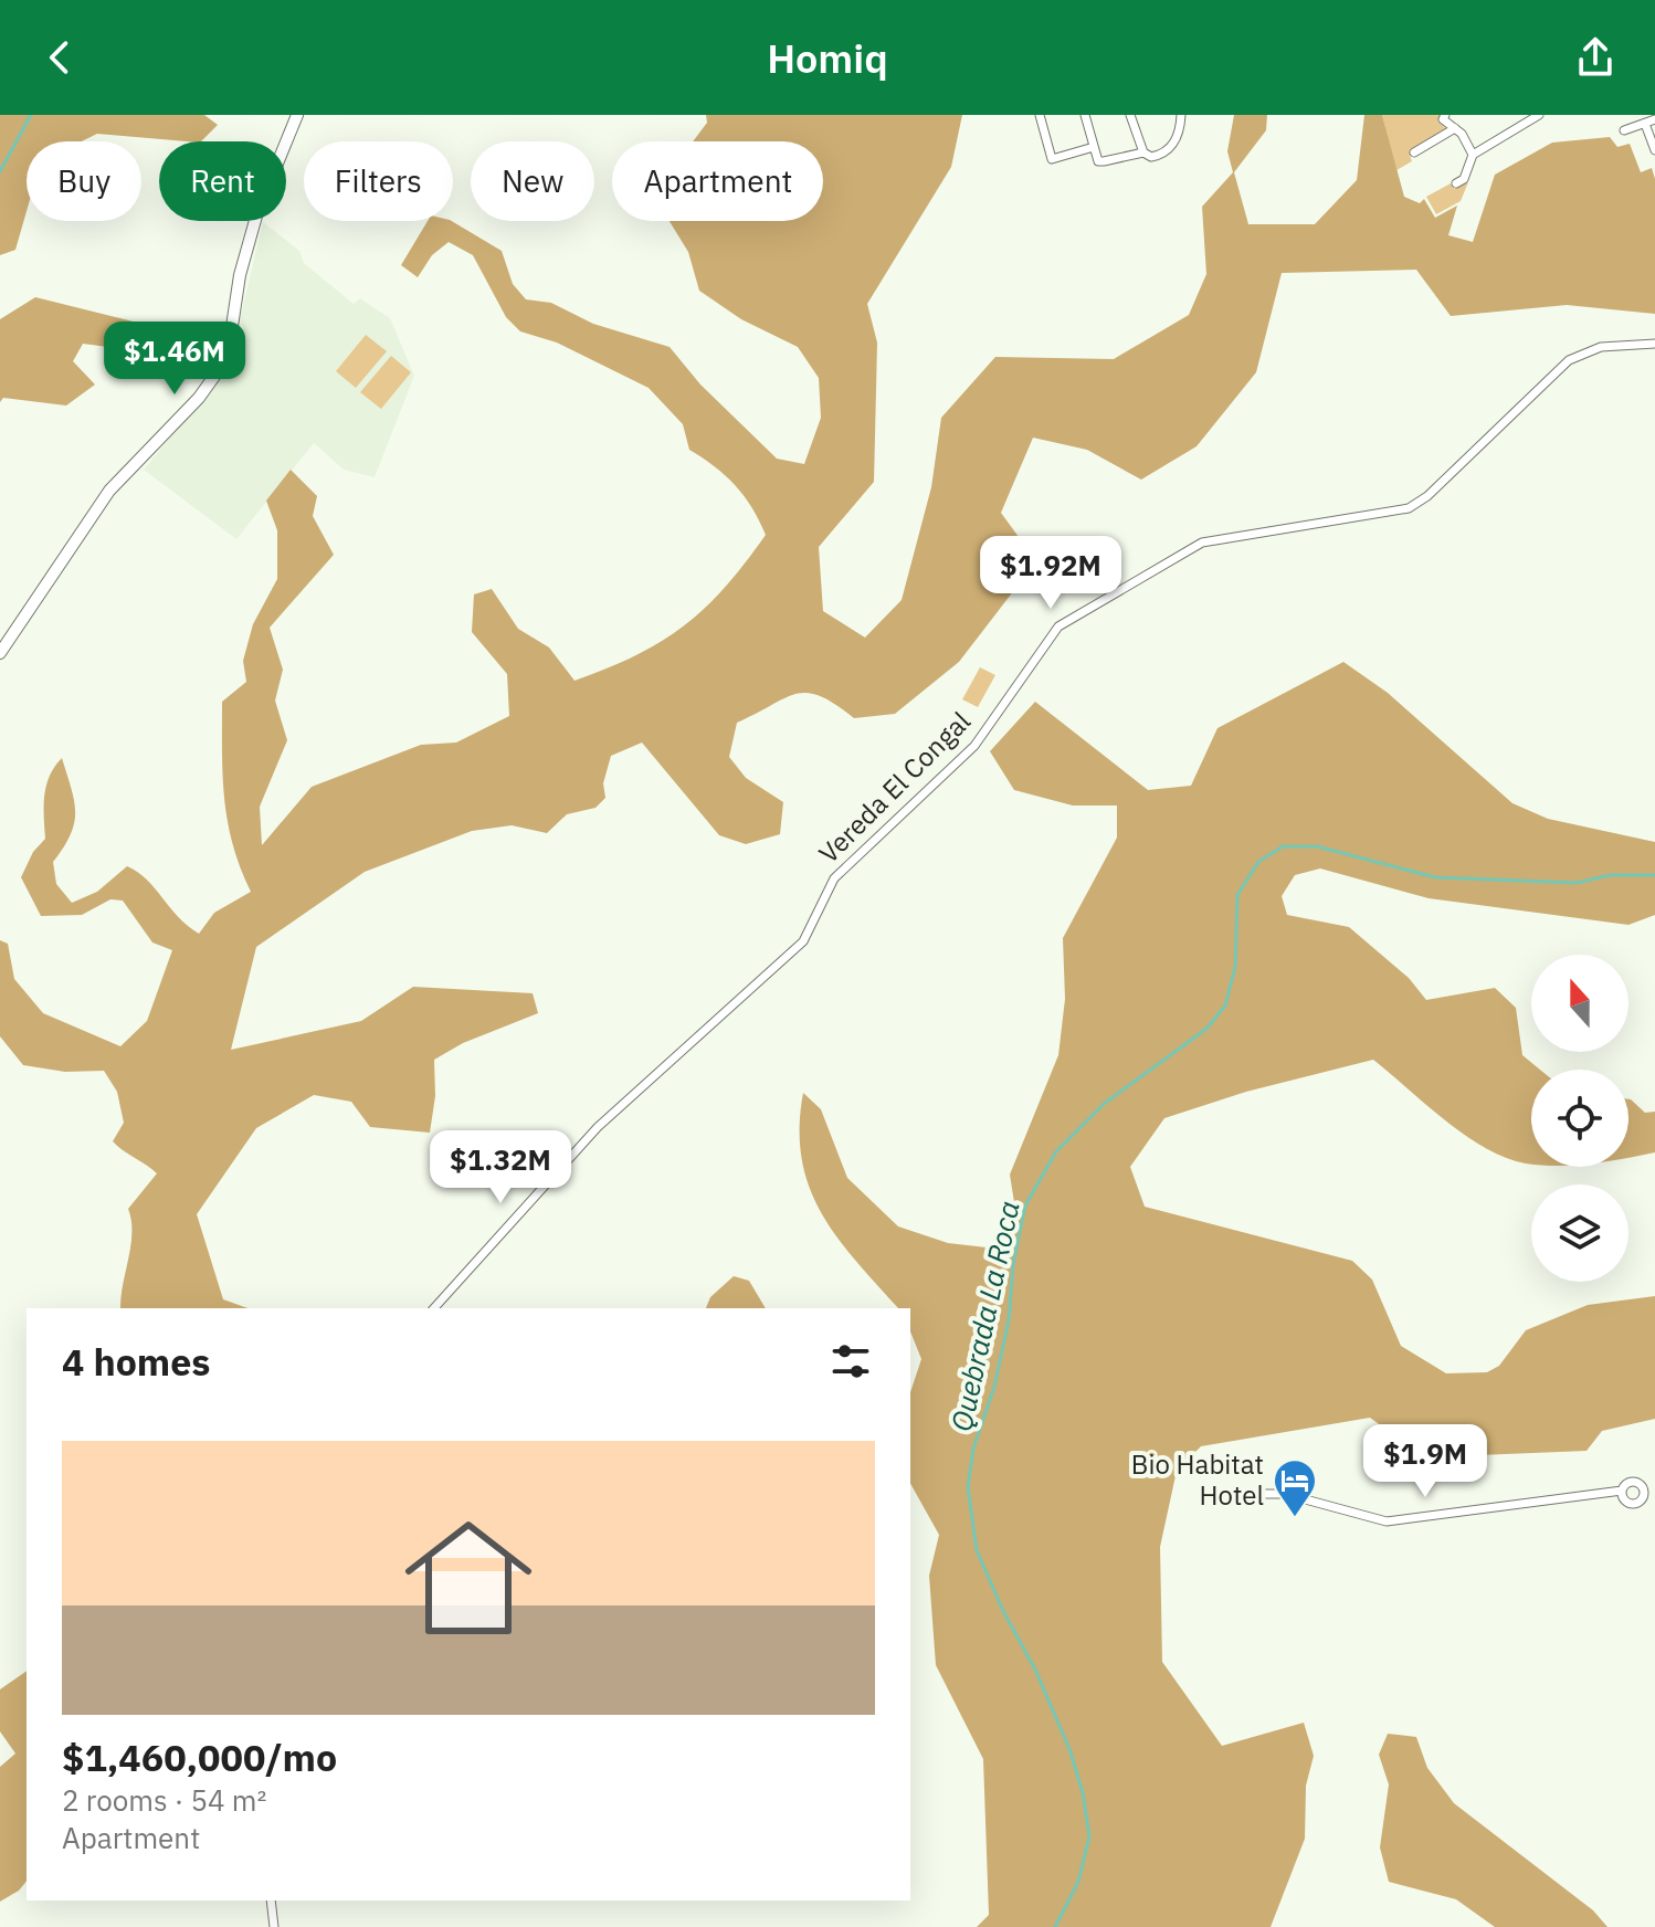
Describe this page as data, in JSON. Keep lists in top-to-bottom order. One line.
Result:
{"streets":{"street":["Vereda El Congal"]},"water":["Quebrada La Roca"],"places":{"hotel":["Bio Habitat Hotel"]},"north":"top","page":{"header":"Homiq","chip":["Buy","Rent","Filters","New","Apartment"],"price":["$1.46M","$1.92M","$1.32M","$1.9M"],"heading":"4 homes","list":[{"name":"$1,460,000/mo","note":"2 rooms · 54 m² · Apartment"}]}}
